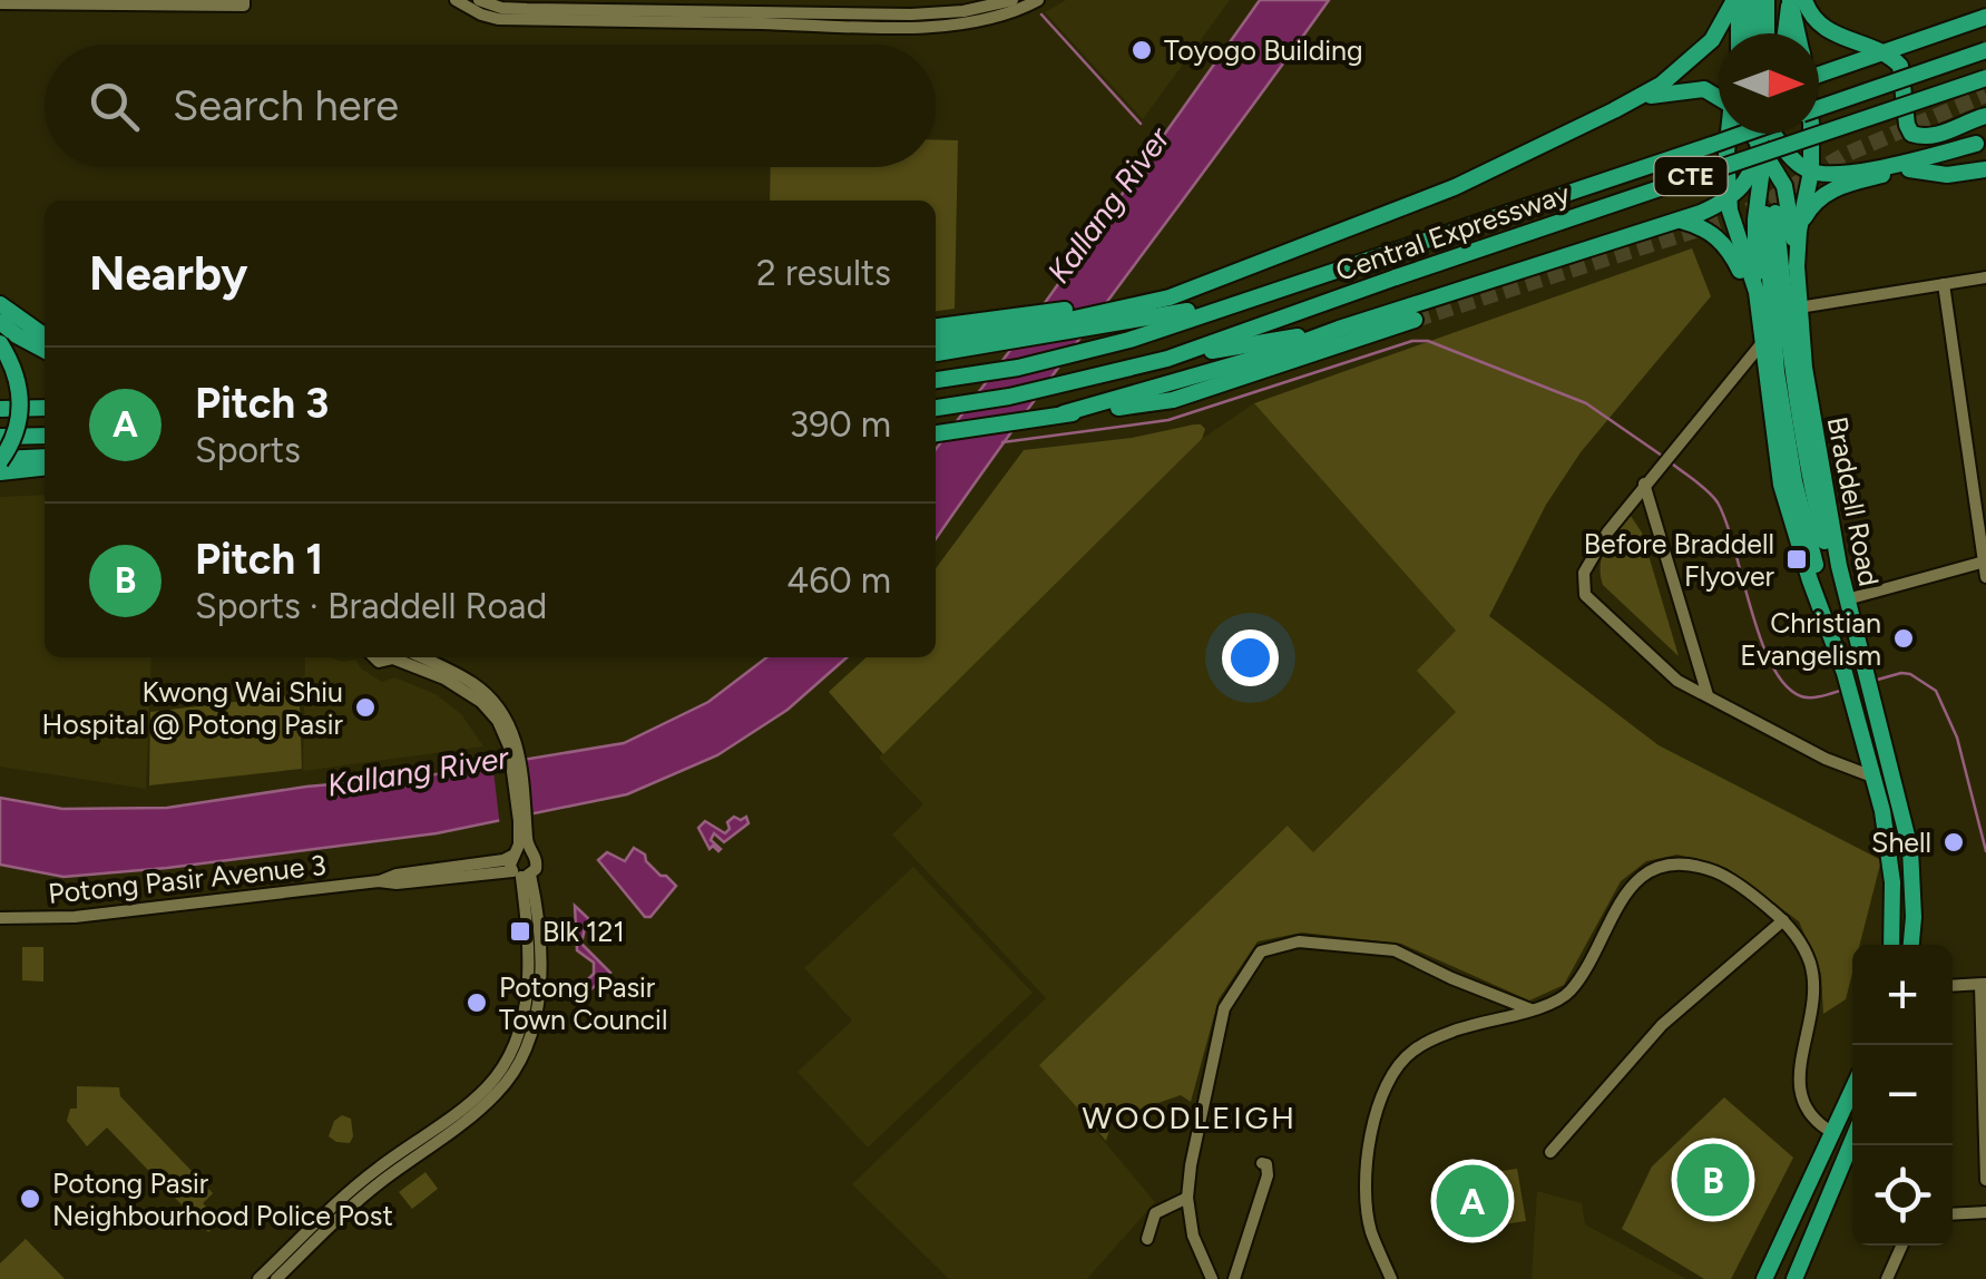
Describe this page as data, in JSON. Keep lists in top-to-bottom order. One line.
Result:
{"streets":{"highway":["CTE","Central Expressway","Braddell Road"],"street":["Potong Pasir Avenue 3"]},"districts":["WOODLEIGH"],"water":["Kallang River"],"places":{"other":["Toyogo Building","Christian Evangelism","Kwong Wai Shiu Hospital @ Potong Pasir","Shell","Potong Pasir Town Council","Potong Pasir Neighbourhood Police Post"],"transit":["Before Braddell Flyover","Blk 121"]},"north":"right","page":{"search":"Search here","heading":["Nearby","2 results"],"list":[{"mark":"A","name":"Pitch 3","note":"Sports","value":"390 m"},{"mark":"B","name":"Pitch 1","note":"Sports · Braddell Road","value":"460 m"}],"map_buttons":["+","−"],"pins":["B","A"]}}
